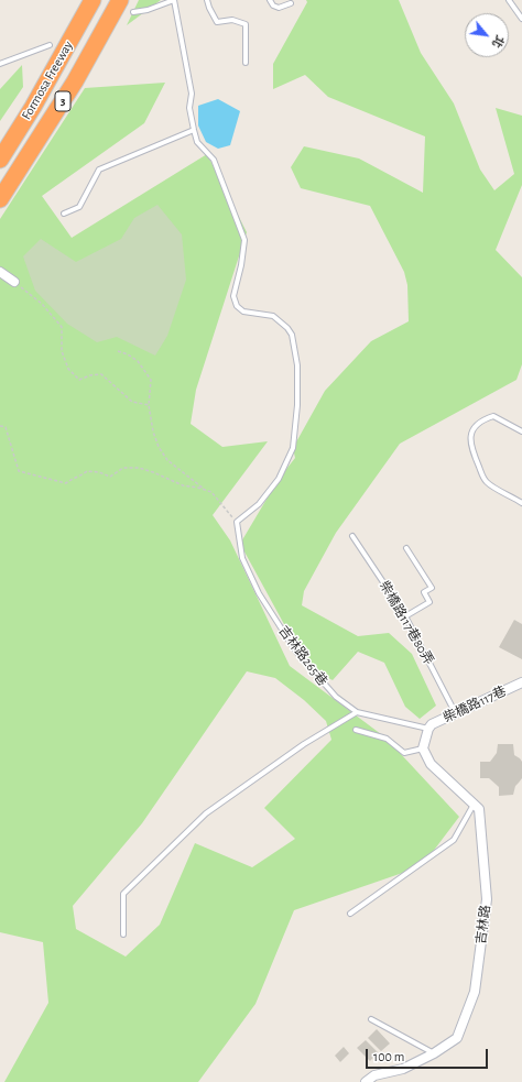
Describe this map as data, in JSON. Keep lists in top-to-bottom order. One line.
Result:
{"streets":{"highway":["Formosa Freeway","3"],"street":["柴橋路117巷","吉林路"],"lane":["柴橋路117巷80弄","吉林路265巷"]},"crossings":[["柴橋路117巷80弄","柴橋路117巷"],["吉林路265巷","柴橋路117巷"]],"scale_bar":"100 m","north":"bottom right"}
